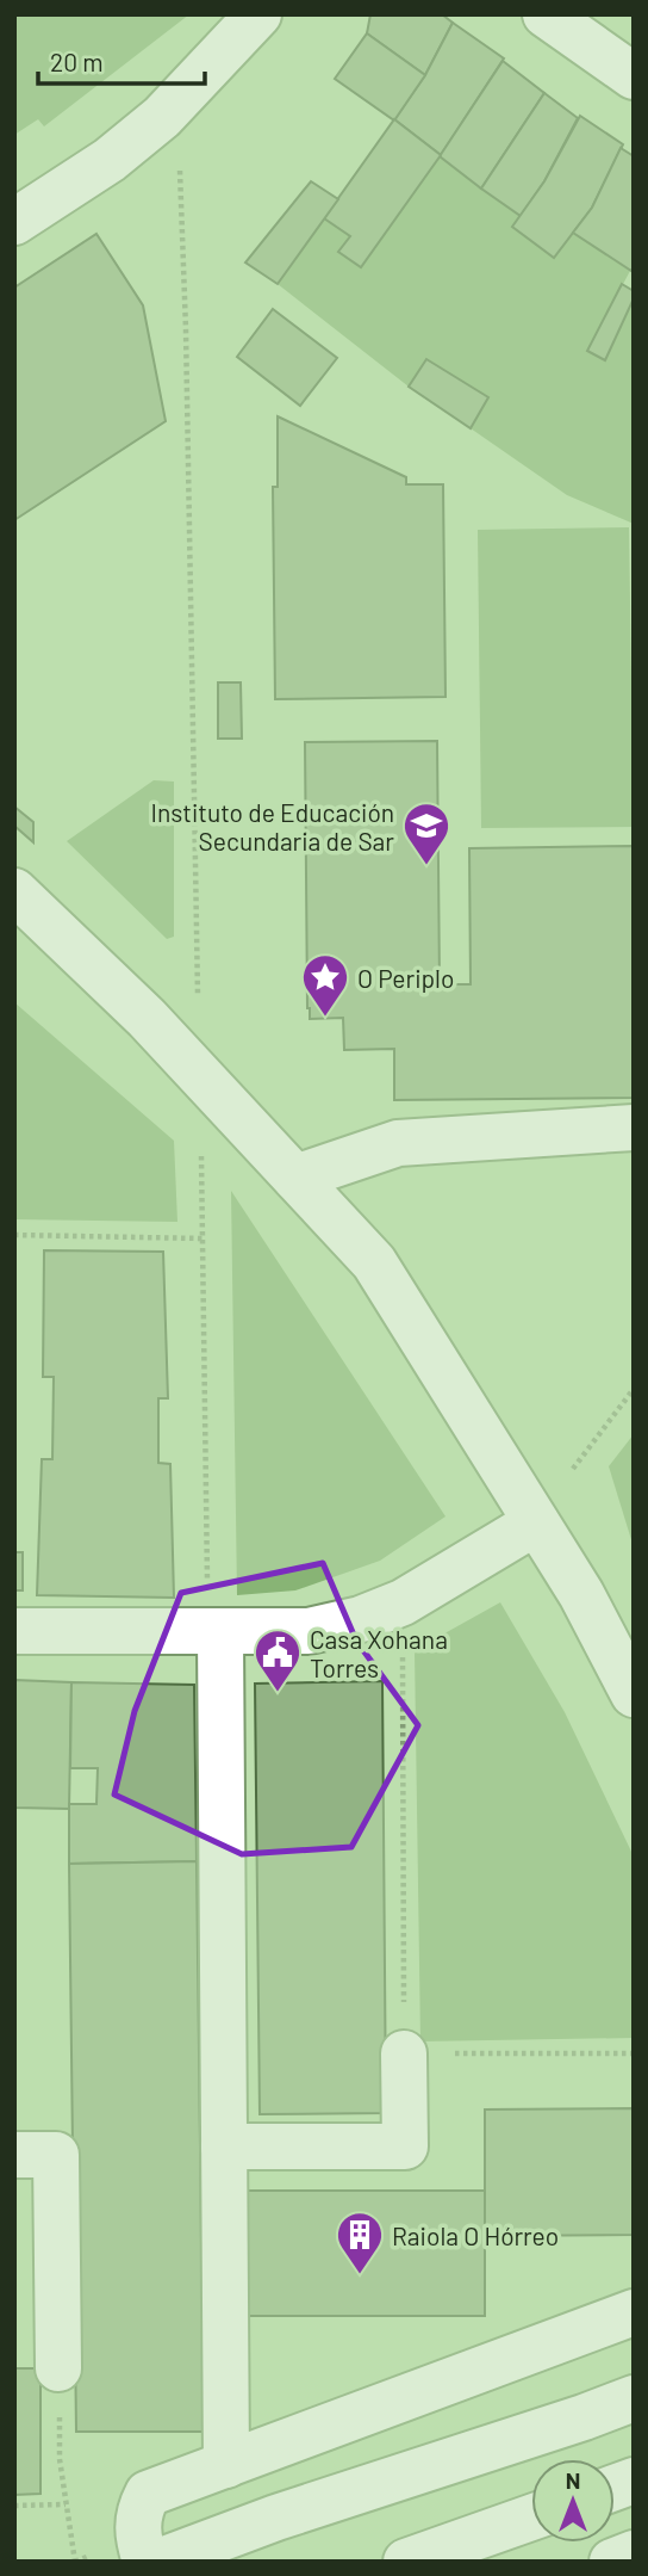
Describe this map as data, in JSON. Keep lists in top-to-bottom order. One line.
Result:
{"places":{"school or university":["Instituto de Educación Secundaria de Sar"],"place":["O Periplo"],"public building":["Casa Xohana Torres"],"building":["Raiola O Hórreo"]},"scale_bar":"20 m","north":"top"}
